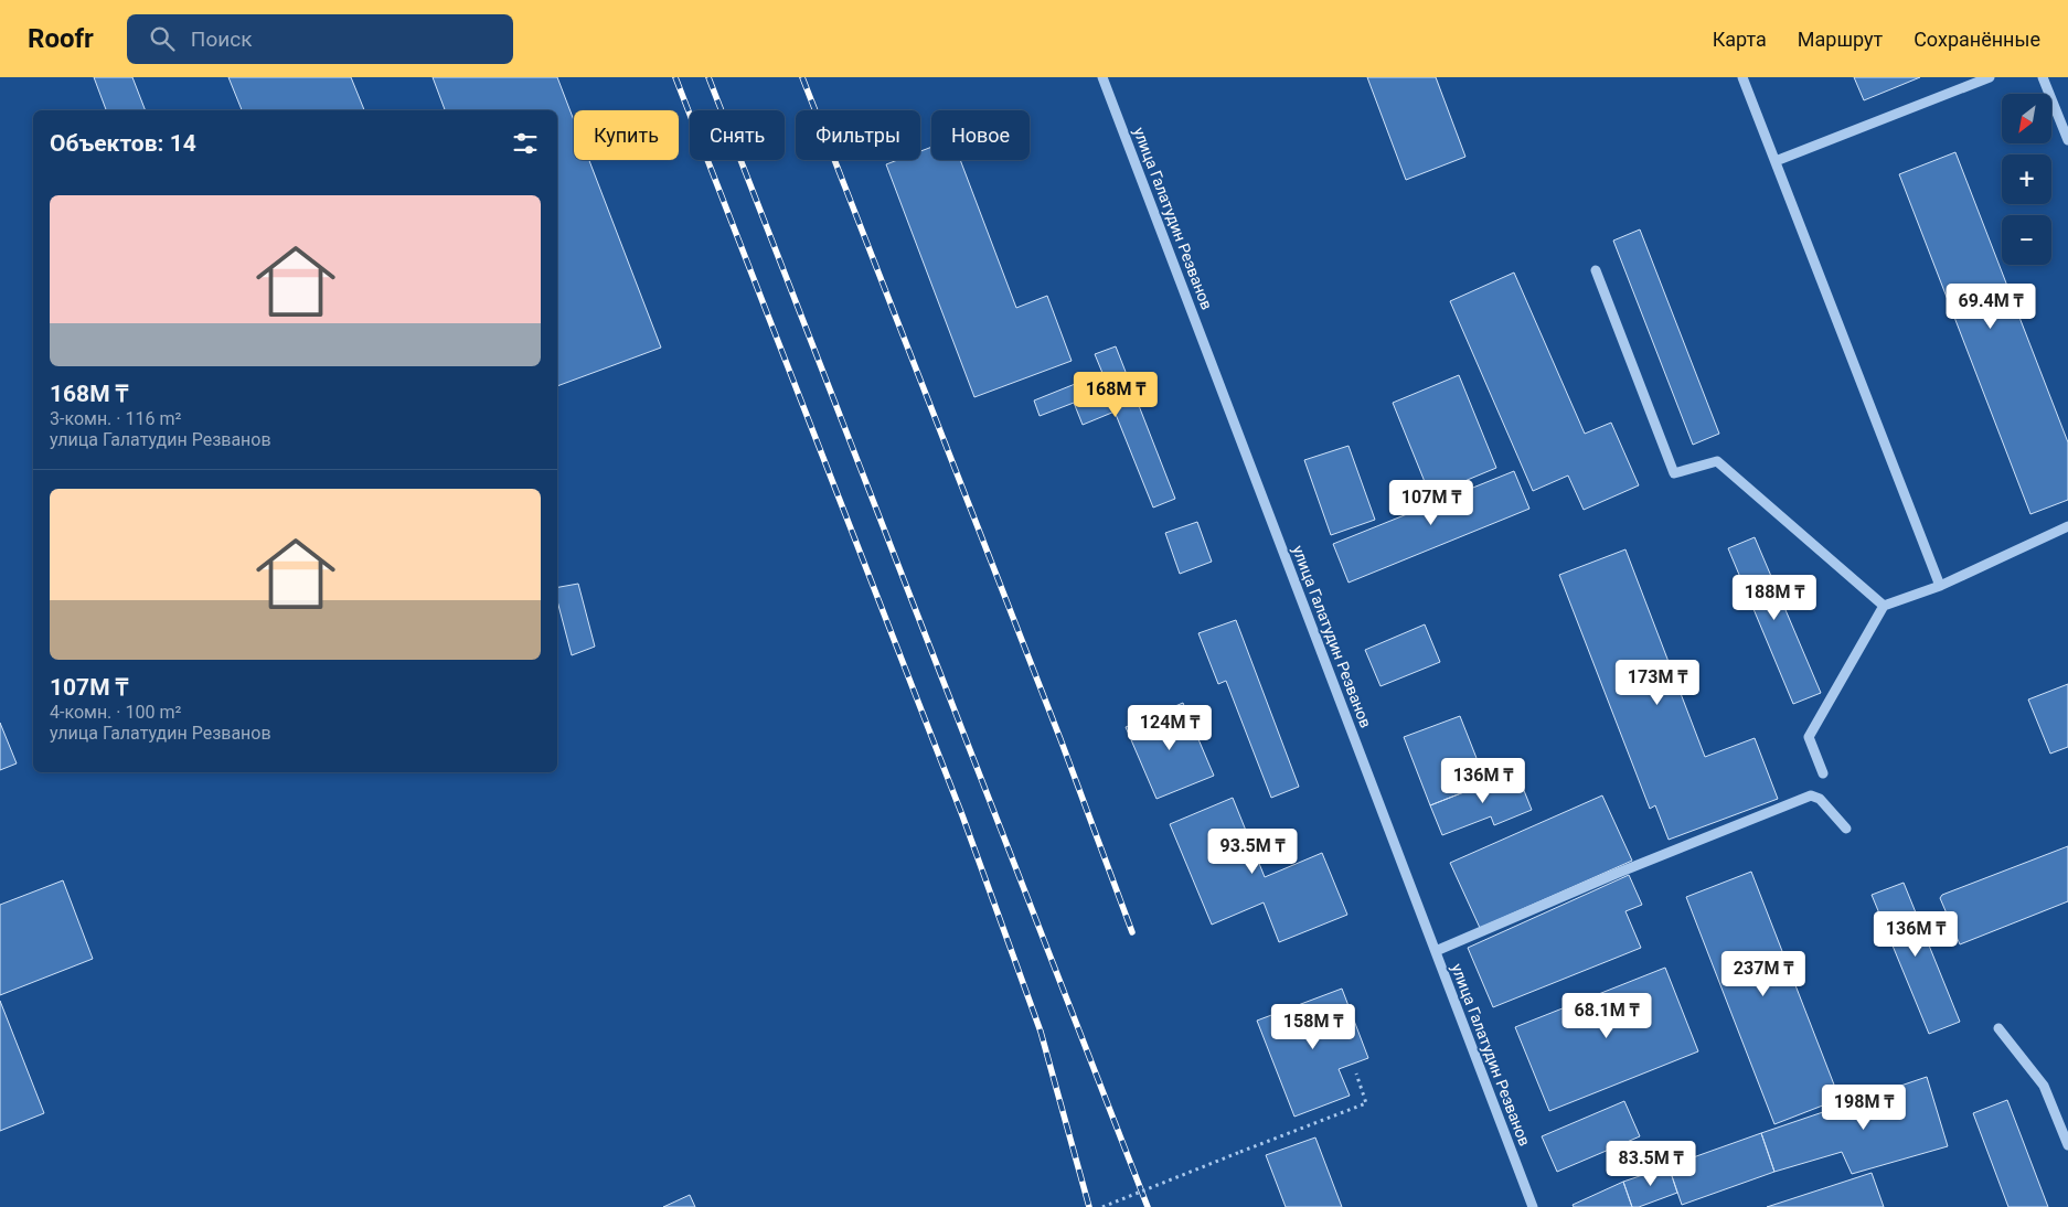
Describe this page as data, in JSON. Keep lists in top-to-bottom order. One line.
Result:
{"streets":{"street":["улица Галатудин Резванов"]},"north":"bottom left","page":{"header":"Roofr","search":"Поиск","nav":["Карта","Маршрут","Сохранённые"],"map_buttons":["+","−"],"chip":["Купить","Снять","Фильтры","Новое"],"heading":"Объектов: 14","list":[{"name":"168M ₸","note":"3-комн. · 116 m² · улица Галатудин Резванов"},{"name":"107M ₸","note":"4-комн. · 100 m² · улица Галатудин Резванов"}],"price":["69.4M ₸","168M ₸","107M ₸","188M ₸","173M ₸","124M ₸","136M ₸","93.5M ₸","136M ₸","237M ₸","68.1M ₸","158M ₸","198M ₸","83.5M ₸"]}}
